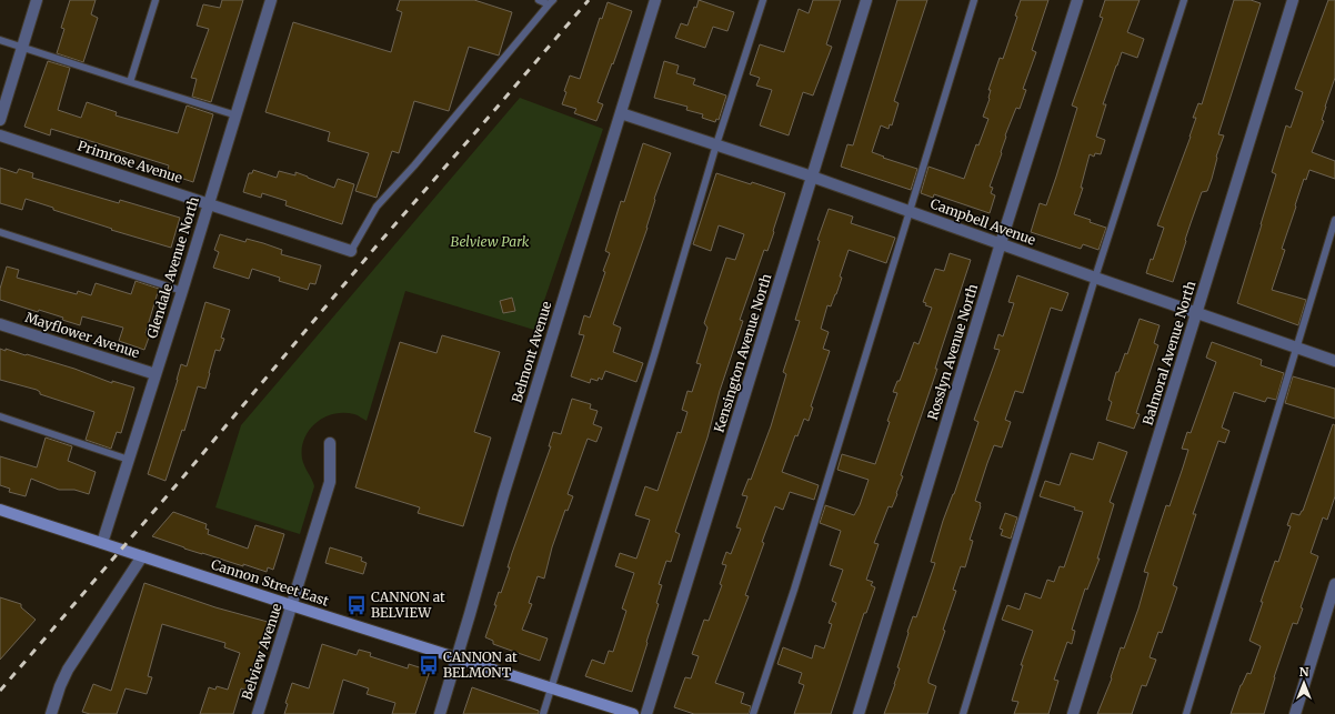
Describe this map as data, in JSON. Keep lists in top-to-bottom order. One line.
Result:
{"streets":{"main road":["Cannon Street East"],"street":["Primrose Avenue","Campbell Avenue","Glendale Avenue North","Mayflower Avenue","Belmont Avenue","Rosslyn Avenue North","Kensington Avenue North","Balmoral Avenue North","Belview Avenue"]},"crossings":[["Primrose Avenue","Glendale Avenue North"],["Campbell Avenue","Belmont Avenue"],["Campbell Avenue","Rosslyn Avenue North"],["Campbell Avenue","Kensington Avenue North"],["Campbell Avenue","Balmoral Avenue North"],["Glendale Avenue North","Mayflower Avenue"],["Glendale Avenue North","Cannon Street East"],["Belmont Avenue","Cannon Street East"],["Cannon Street East","Belview Avenue"]],"parks":["Belview Park"],"places":{"bus stop":["CANNON at BELVIEW","CANNON at BELMONT"]},"north":"top"}
